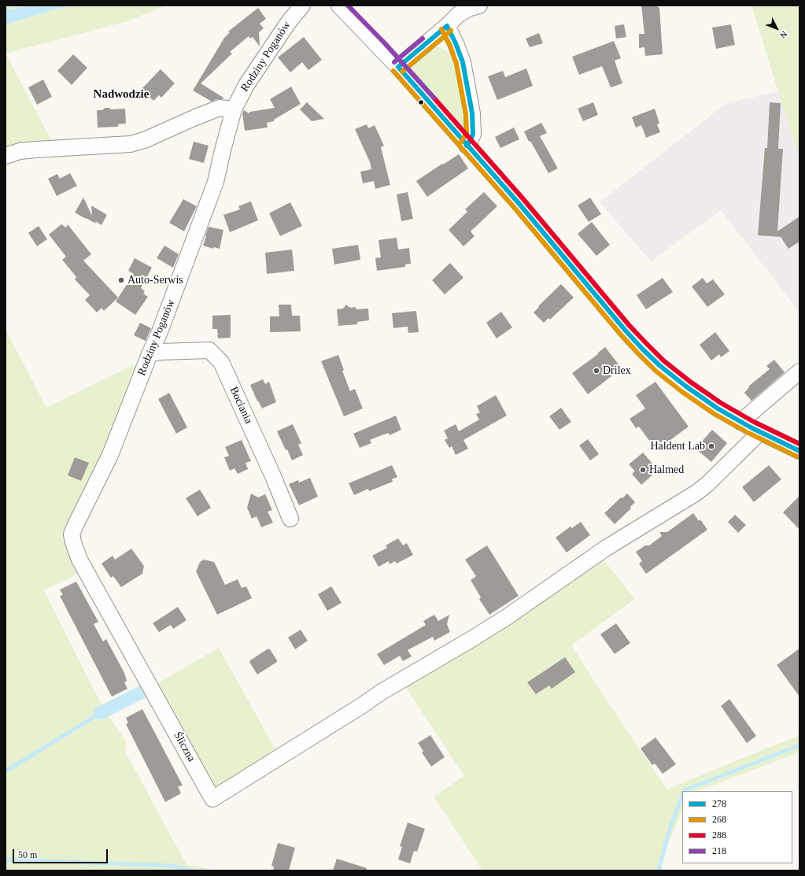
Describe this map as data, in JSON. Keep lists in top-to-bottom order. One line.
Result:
{"streets":{"street":["Rodziny Poganów","Bociania","Śliczna"]},"crossings":[["Rodziny Poganów","Bociania"],["Rodziny Poganów","Śliczna"]],"districts":["Nadwodzie"],"places":["Auto-Serwis","Drilex","Haldent Lab","Halmed"],"lines":["transit line 218","transit line 278","transit line 268","transit line 288"],"legend":["278","268","288","218"],"scale_bar":"50 m","north":"bottom right"}
